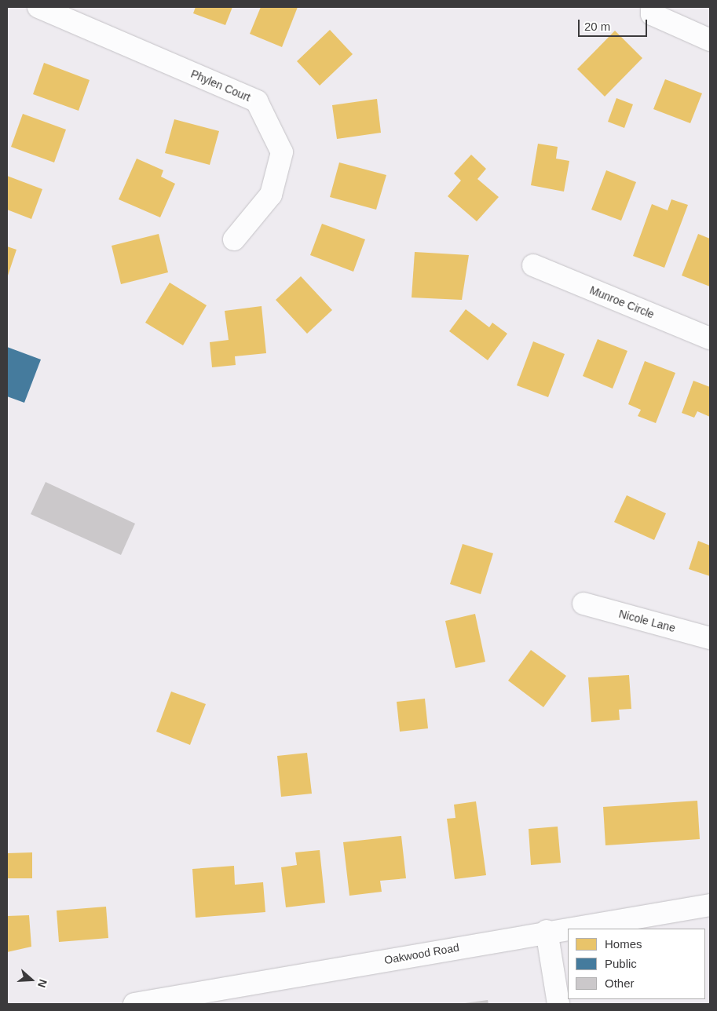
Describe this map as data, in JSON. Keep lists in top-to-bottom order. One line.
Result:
{"streets":{"street":["Phylen Court","Munroe Circle","Nicole Lane","Oakwood Road"]},"legend":["Homes","Public","Other"],"scale_bar":"20 m","north":"right"}
